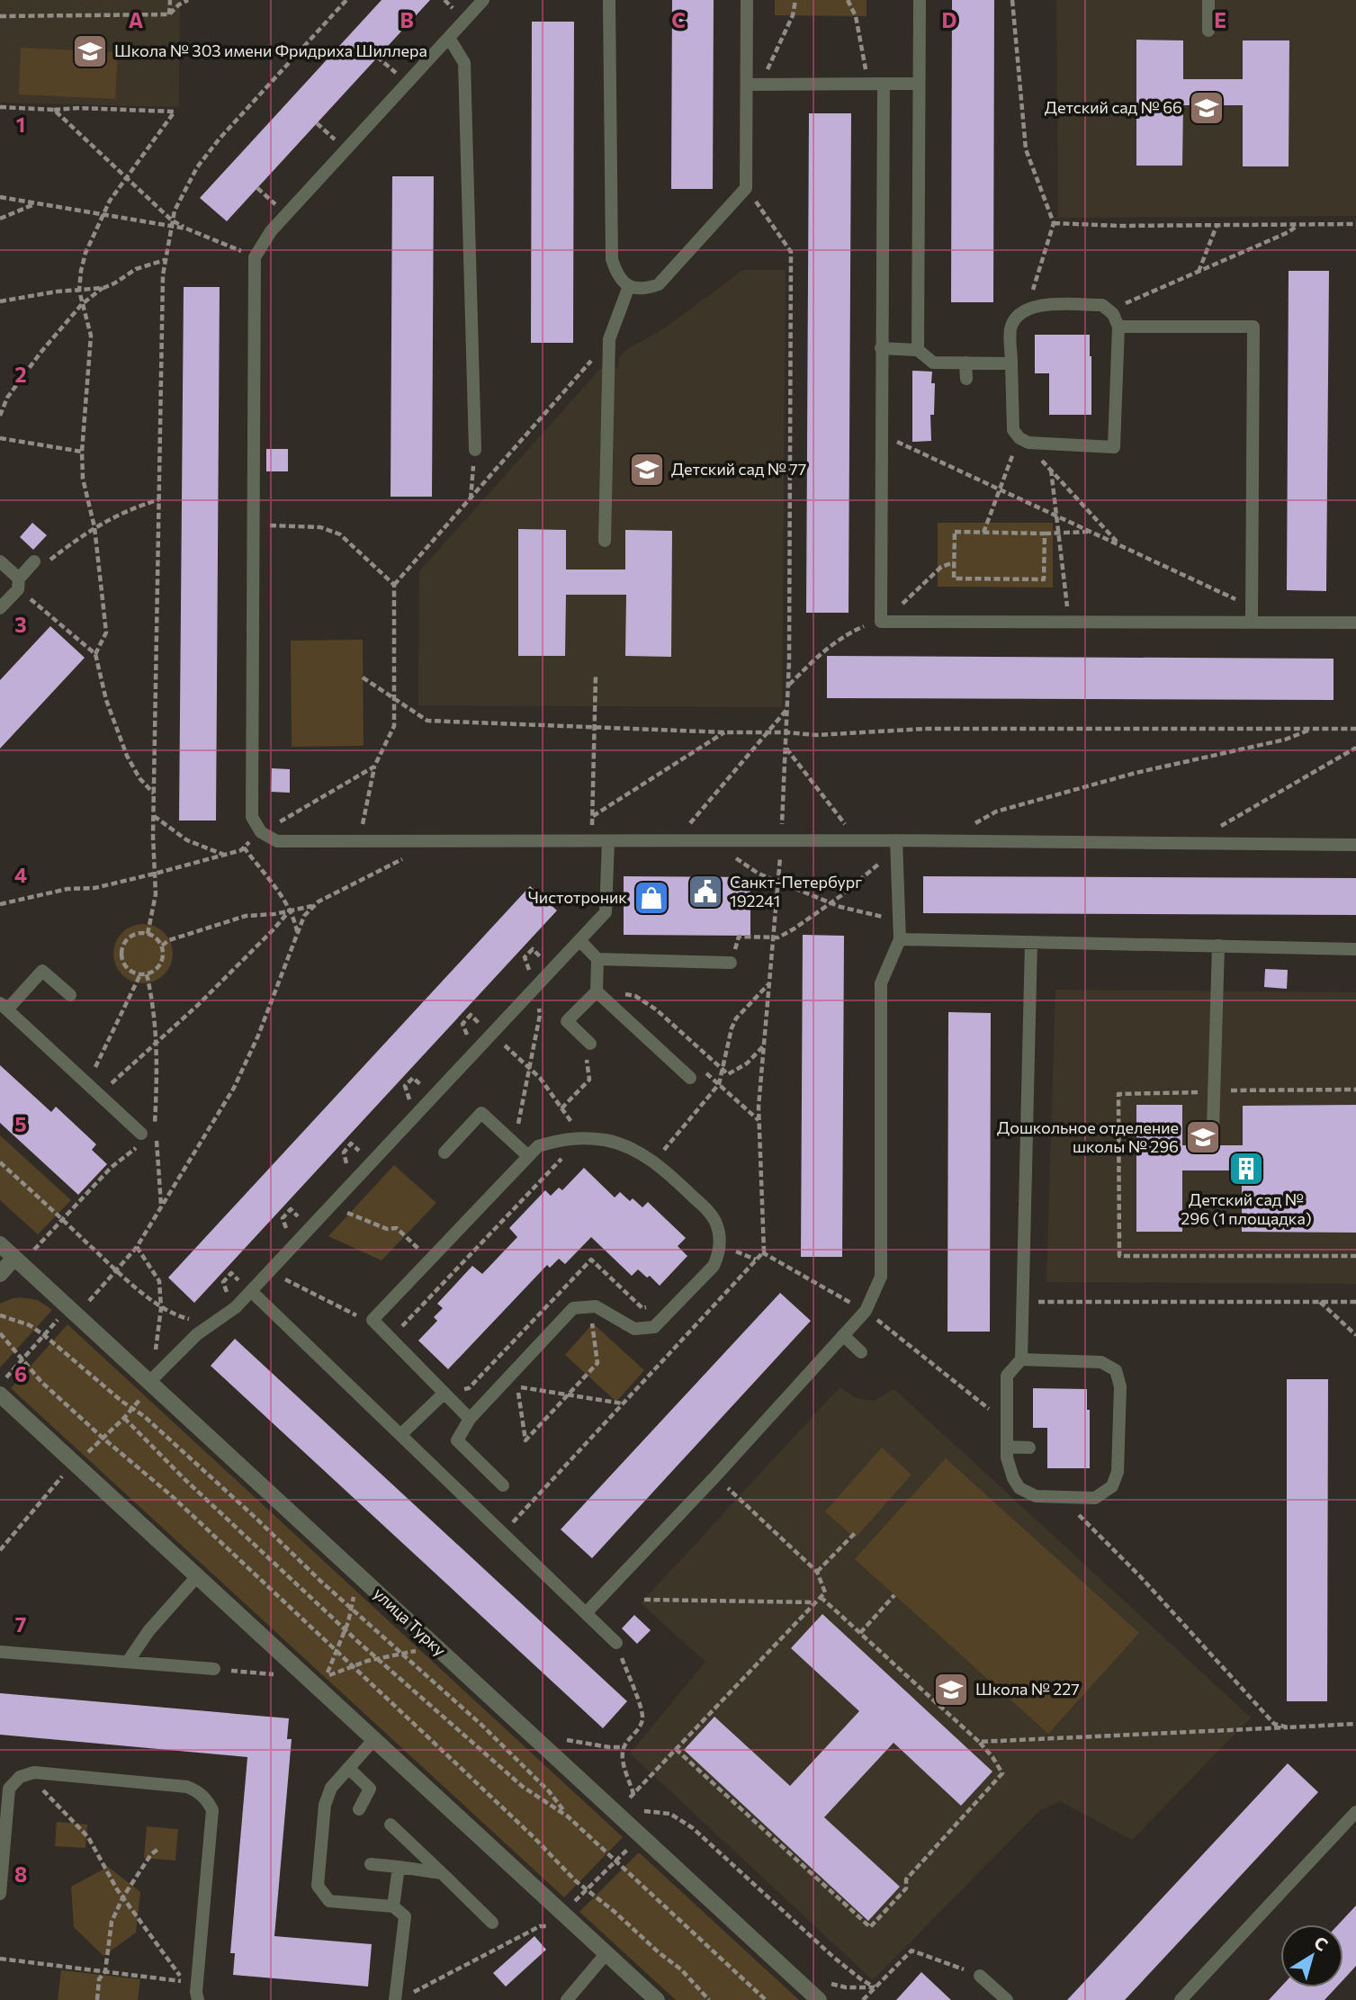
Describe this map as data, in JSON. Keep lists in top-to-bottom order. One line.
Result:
{"streets":{"street":["улица Турку"]},"places":{"school or university":["Школа № 303 имени Фридриха Шиллера","Детский сад № 66","Детский сад № 77","Дошкольное отделение школы № 296","Школа № 227"],"public building":["Санкт-Петербург 192241"],"shop":["Чистотроник"],"building":["Детский сад № 296 (1 площадка)"]},"north":"top right","grid":{"columns":["A","B","C","D","E"],"rows":["1","2","3","4","5","6","7","8"]}}
